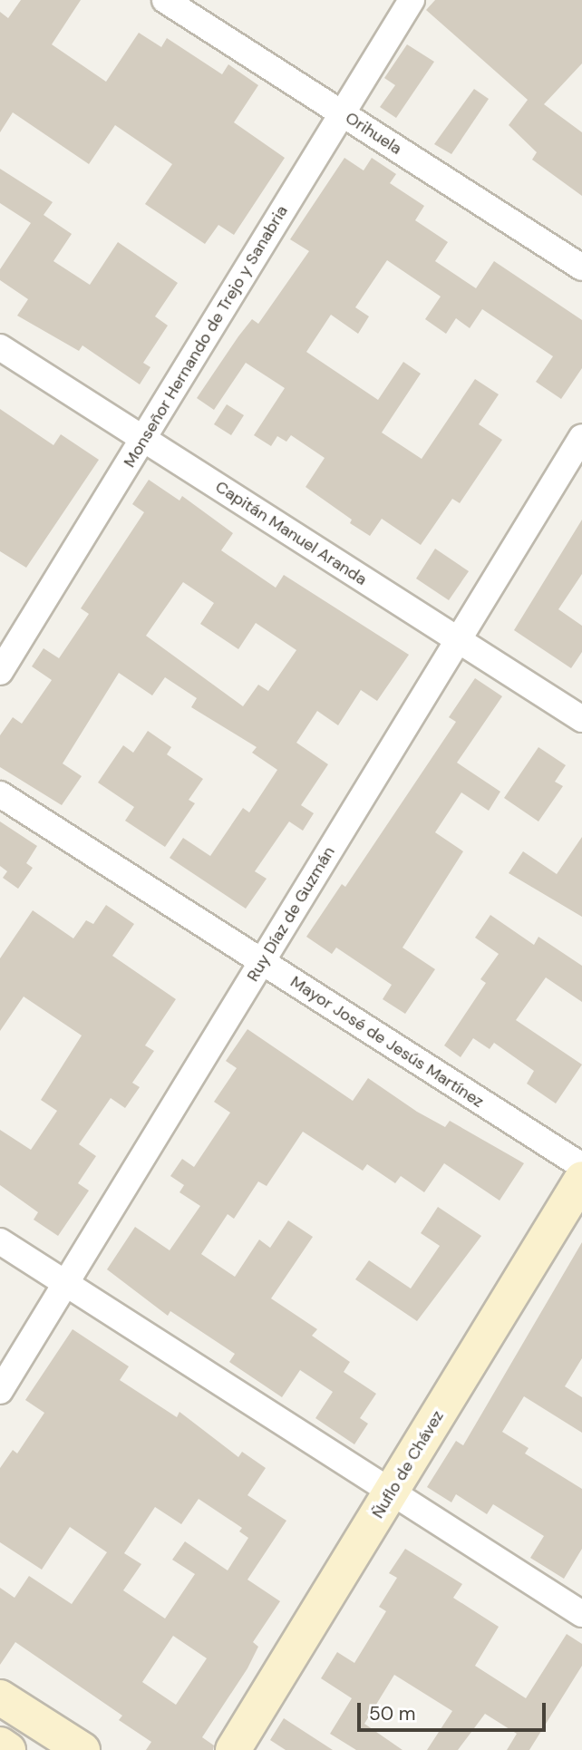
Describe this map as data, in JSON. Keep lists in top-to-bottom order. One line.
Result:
{"streets":{"street":["Orihuela","Monseñor Hernando de Trejo y Sanabria","Capitán Manuel Aranda","Ruy Díaz de Guzmán","Mayor José de Jesús Martínez","Ñuflo de Chávez"]},"crossings":[["Orihuela","Monseñor Hernando de Trejo y Sanabria"],["Monseñor Hernando de Trejo y Sanabria","Capitán Manuel Aranda"],["Capitán Manuel Aranda","Ruy Díaz de Guzmán"],["Ruy Díaz de Guzmán","Mayor José de Jesús Martínez"]],"scale_bar":"50 m"}
